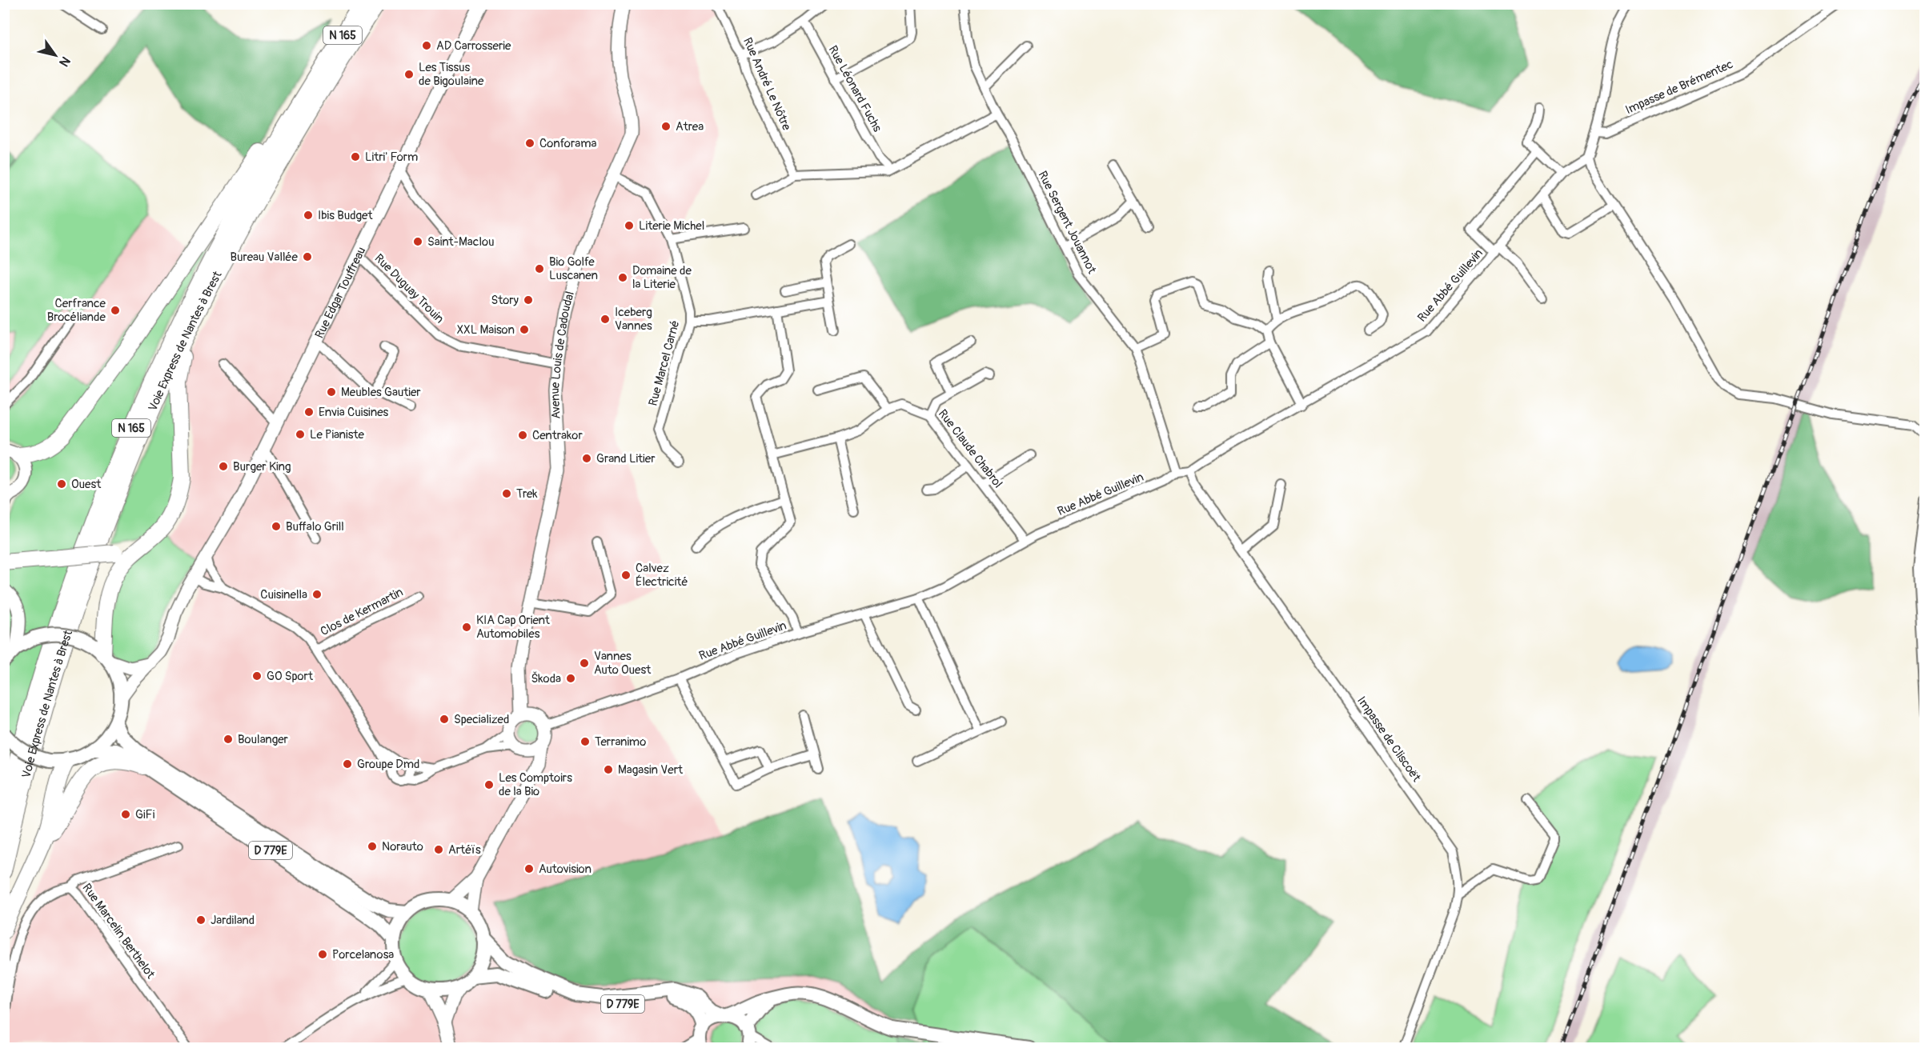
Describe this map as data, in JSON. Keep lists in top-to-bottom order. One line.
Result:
{"streets":{"highway":["N 165","Voie Express de Nantes à Brest"],"main road":["D 779E"],"street":["Rue André Le Nôtre","Impasse de Brémentec","Rue Léonard Fuchs","Rue Sergent Jouannot","Rue Abbé Guillevin","Rue Duguay Trouin","Rue Edgar Touffreau","Avenue Louis de Cadoudal","Rue Marcel Carné","Rue Claude Chabrol","Clos de Kermartin","Impasse de Cliscoët","Rue Marcelin Berthelot"]},"crossings":[["Rue Sergent Jouannot","Rue Abbé Guillevin"],["Rue Abbé Guillevin","Avenue Louis de Cadoudal"],["Rue Abbé Guillevin","Rue Claude Chabrol"],["Rue Abbé Guillevin","Impasse de Cliscoët"],["Rue Duguay Trouin","Rue Edgar Touffreau"],["Rue Duguay Trouin","Avenue Louis de Cadoudal"],["Avenue Louis de Cadoudal","Rue Marcel Carné"]],"places":["AD Carrosserie","Les Tissus de Bigoulaine","Atrea","Conforama","Litri' Form","Ibis Budget","Literie Michel","Saint-Maclou","Bureau Vallée","Bio Golfe Luscanen","Domaine de la Literie","Story","Cerfrance Brocéliande","Iceberg Vannes","XXL Maison","Meubles Gautier","Envia Cuisines","Le Pianiste","Centrakor","Grand Litier","Burger King","Ouest","Trek","Buffalo Grill","Calvez Électricité","Cuisinella","KIA Cap Orient Automobiles","Vannes Auto Ouest","GO Sport","Škoda","Specialized","Boulanger","Terranimo","Groupe Dmd","Magasin Vert","Les Comptoirs de la Bio","GiFi","Norauto","Artéïs","Autovision","Jardiland","Porcelanosa"],"north":"bottom right"}
